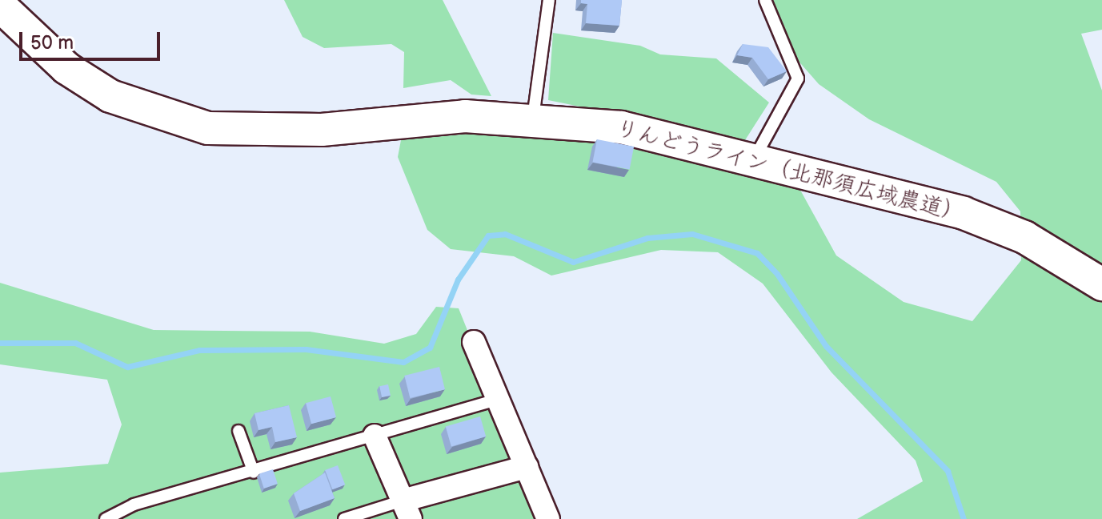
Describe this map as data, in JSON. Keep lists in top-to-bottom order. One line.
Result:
{"streets":{"street":["りんどうライン（北那須広域農道）"]},"scale_bar":"50 m"}
